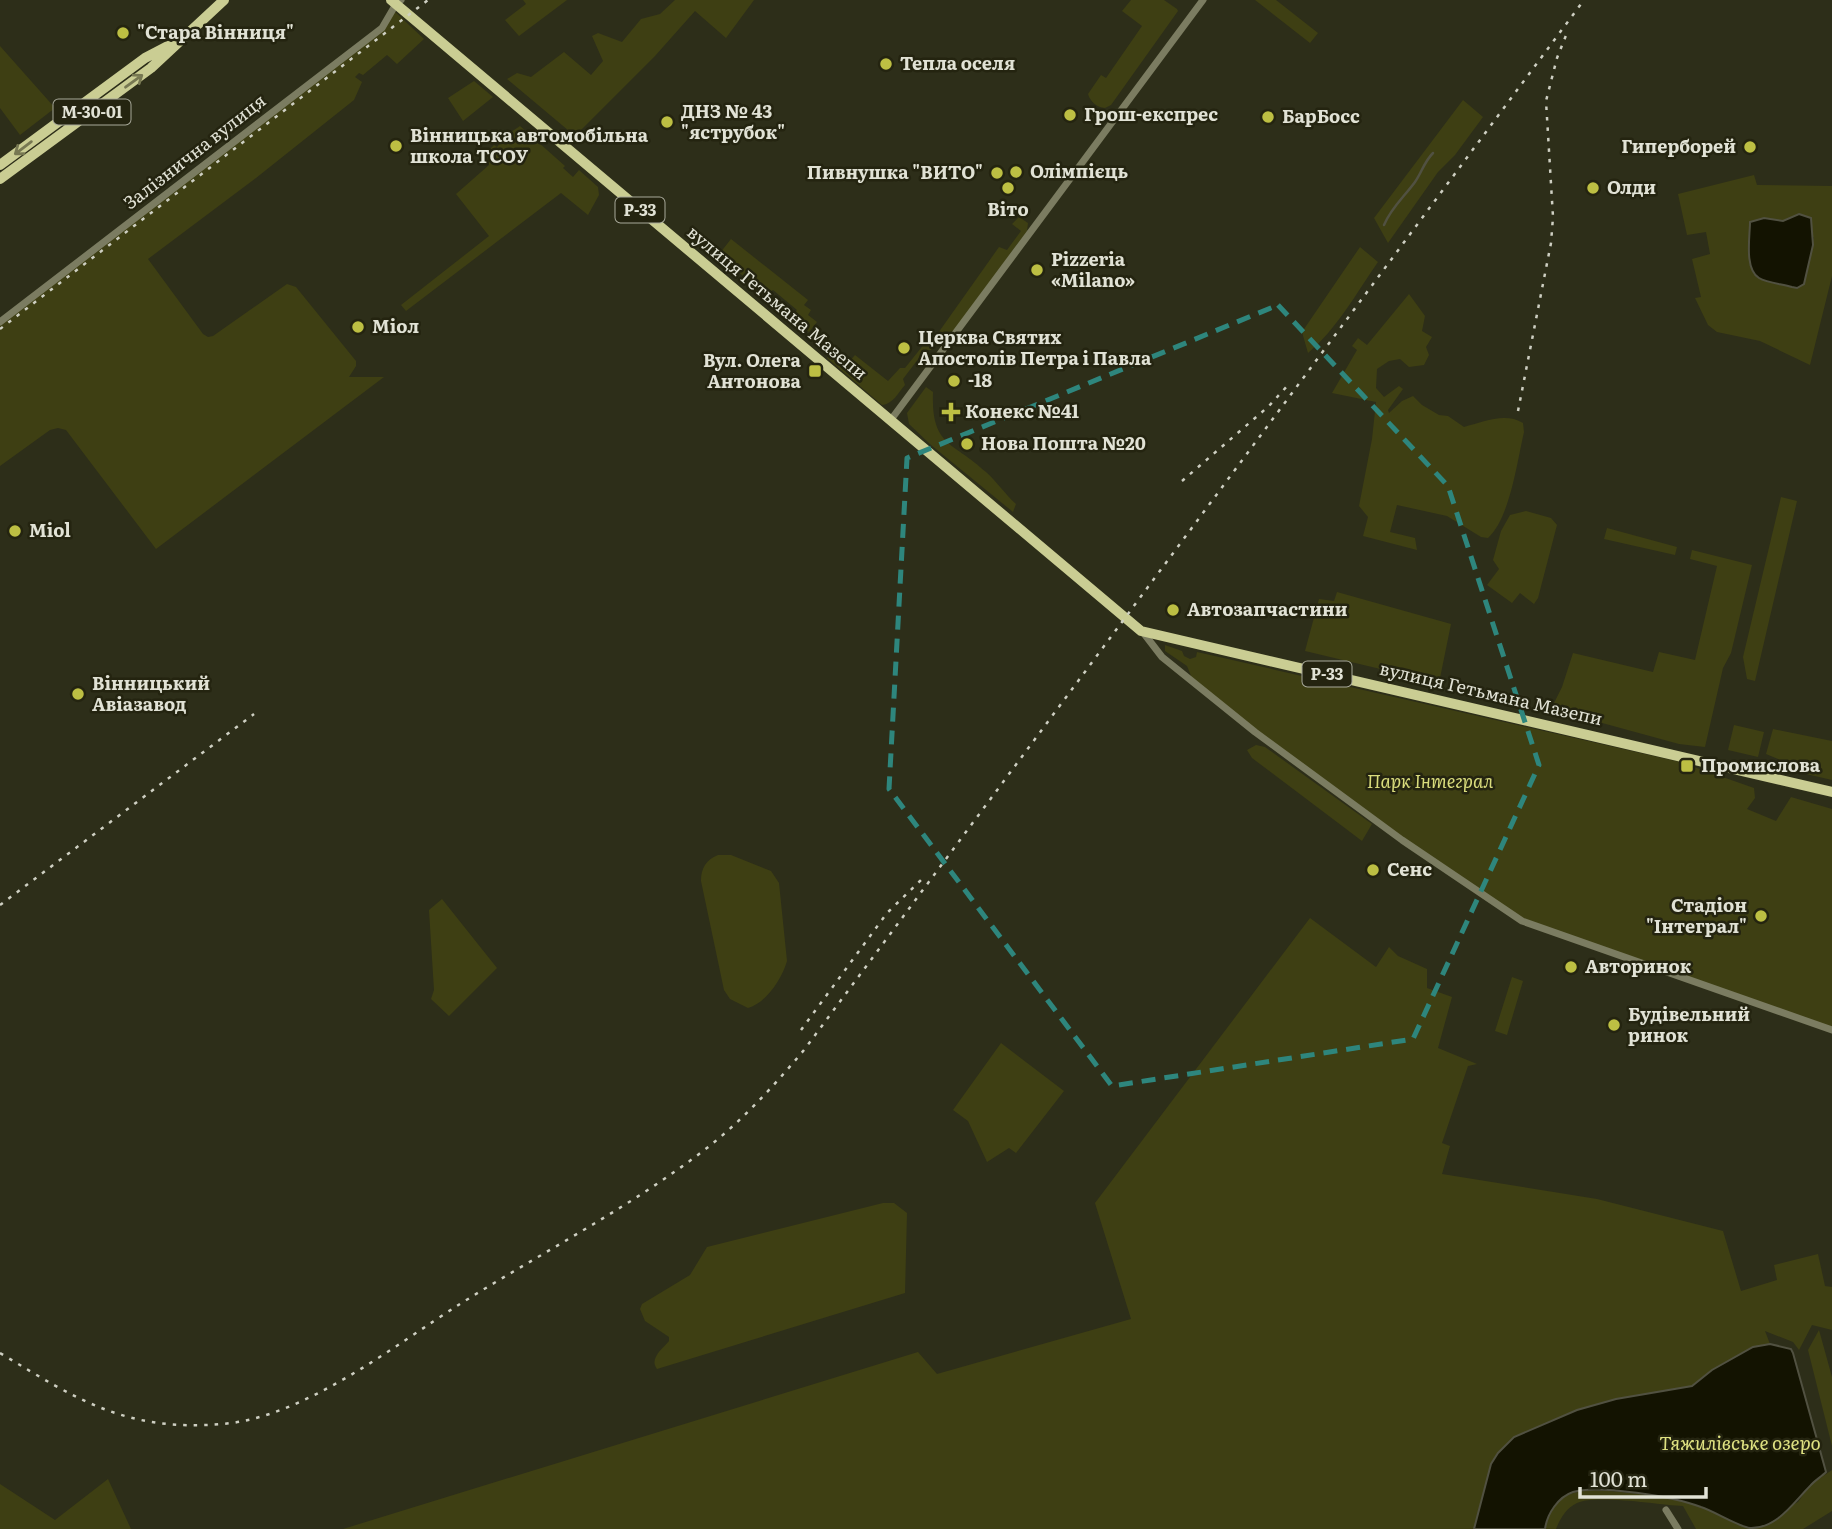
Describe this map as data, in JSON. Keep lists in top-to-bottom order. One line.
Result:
{"streets":{"main road":["М-30-01","Р-33","вулиця Гетьмана Мазепи"],"street":["Залізнична вулиця"]},"crossings":[["Залізнична вулиця","вулиця Гетьмана Мазепи"]],"water":["Тяжилівське озеро"],"parks":["Парк Інтеграл"],"places":{"other":["\"Стара Вінниця\"","Тепла оселя","Грош-експрес","БарБосс","ДНЗ № 43 \"яструбок\"","Вінницька автомобільна школа ТСОУ","Гиперборей","Олімпієць","Пивнушка \"ВИТО\"","Віто","Олди","Pizzeria «Milano»","Міол","Церква Святих Апостолів Петра і Павла","-18","Нова Пошта №20","Miol","Автозапчастини","Вінницький Авіазавод","Сенс","Стадіон \"Інтеграл\"","Авторинок","Будівельний ринок"],"transit":["Вул. Олега Антонова","Промислова"],"health":["Конекс №41"]},"scale_bar":"100 m"}
